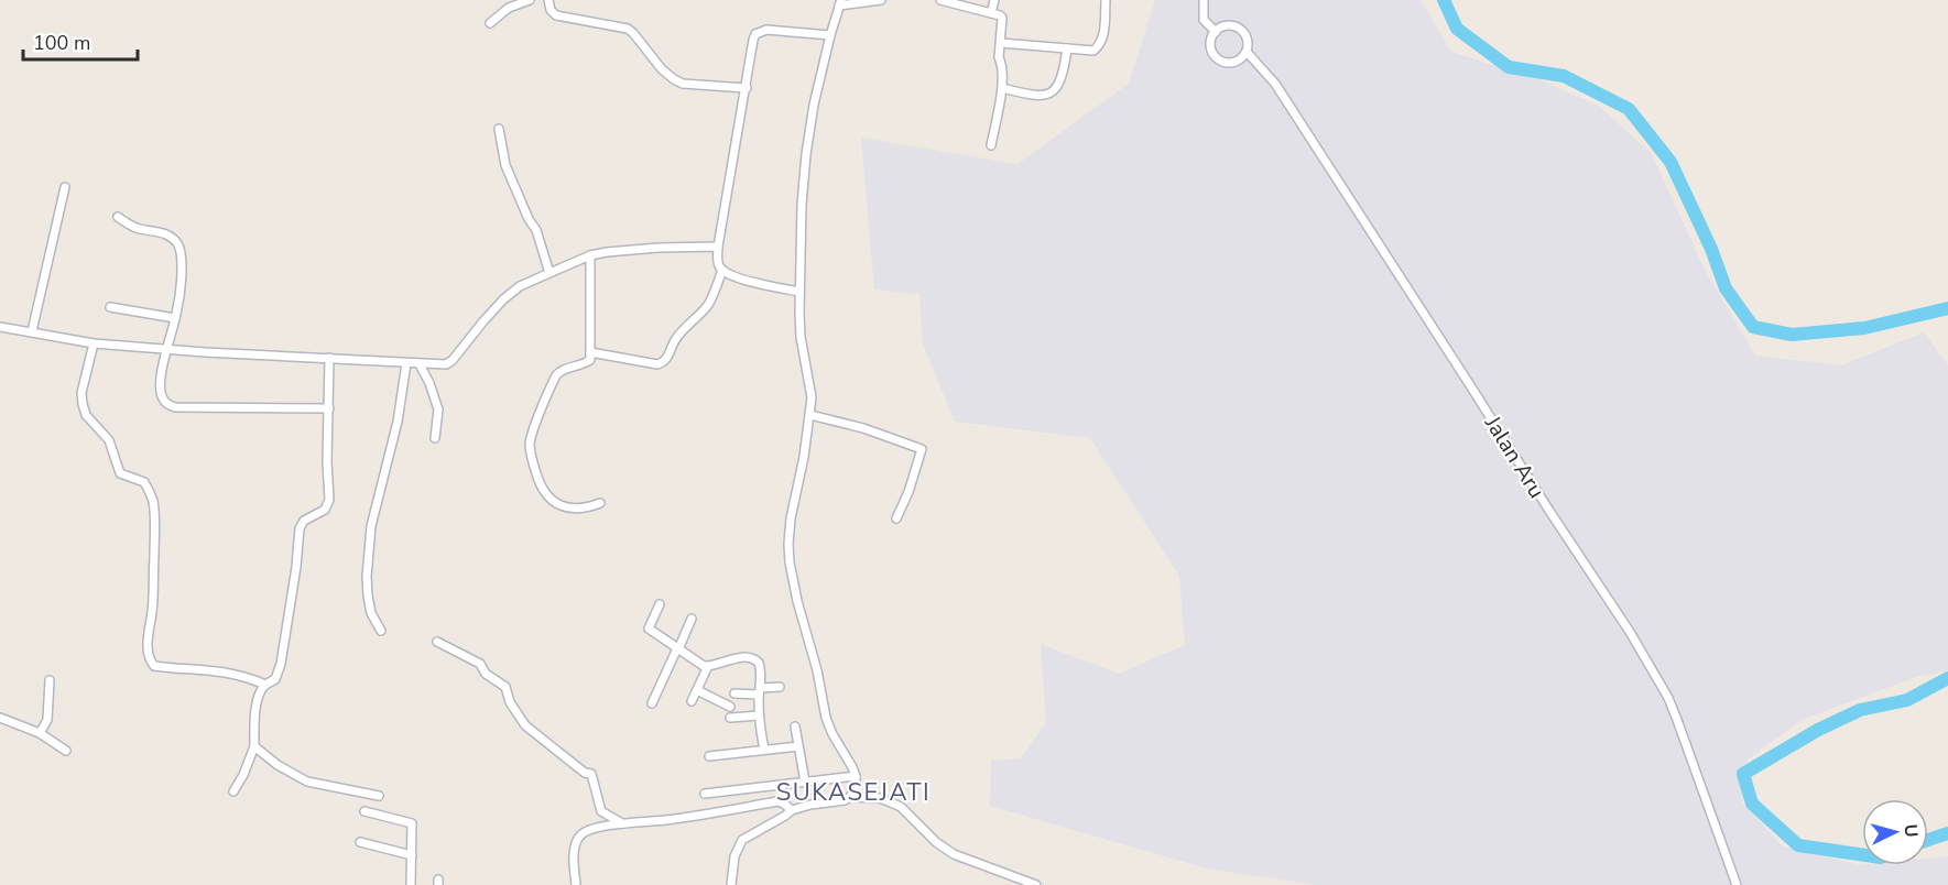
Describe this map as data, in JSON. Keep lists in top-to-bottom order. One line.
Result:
{"streets":{"street":["Jalan Aru"]},"districts":["SUKASEJATI"],"scale_bar":"100 m","north":"right"}
